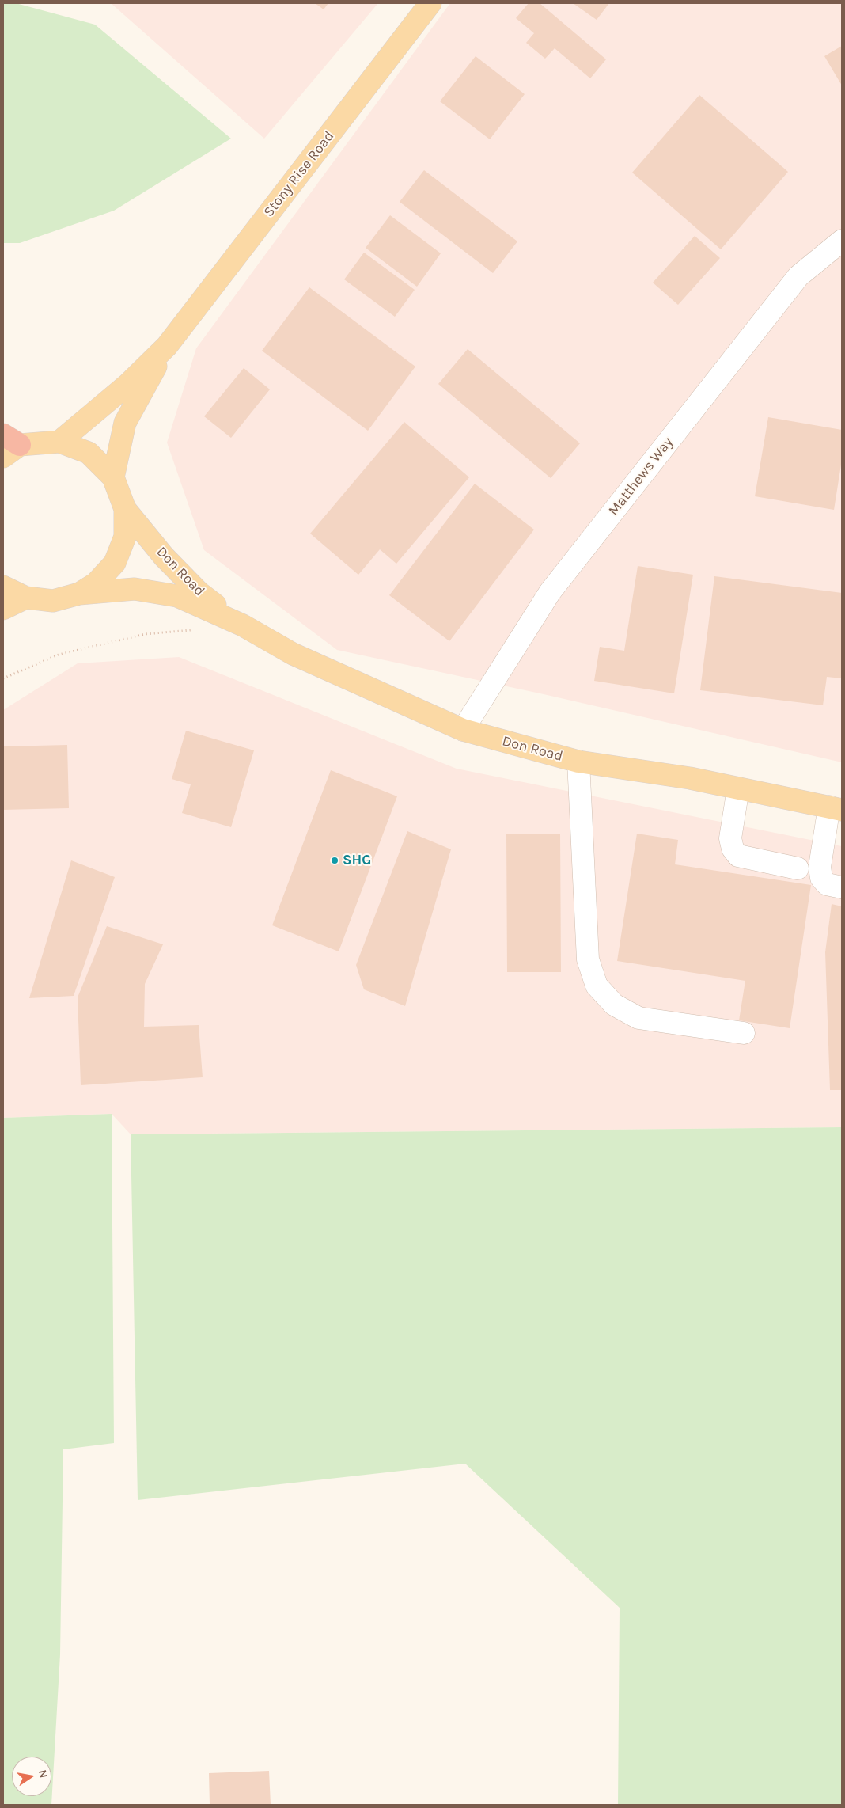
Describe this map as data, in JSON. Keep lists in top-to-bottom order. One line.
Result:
{"streets":{"main road":["Stony Rise Road","Don Road"],"street":["Matthews Way"]},"crossings":[["Matthews Way","Don Road"]],"places":["SHG"],"north":"right"}
